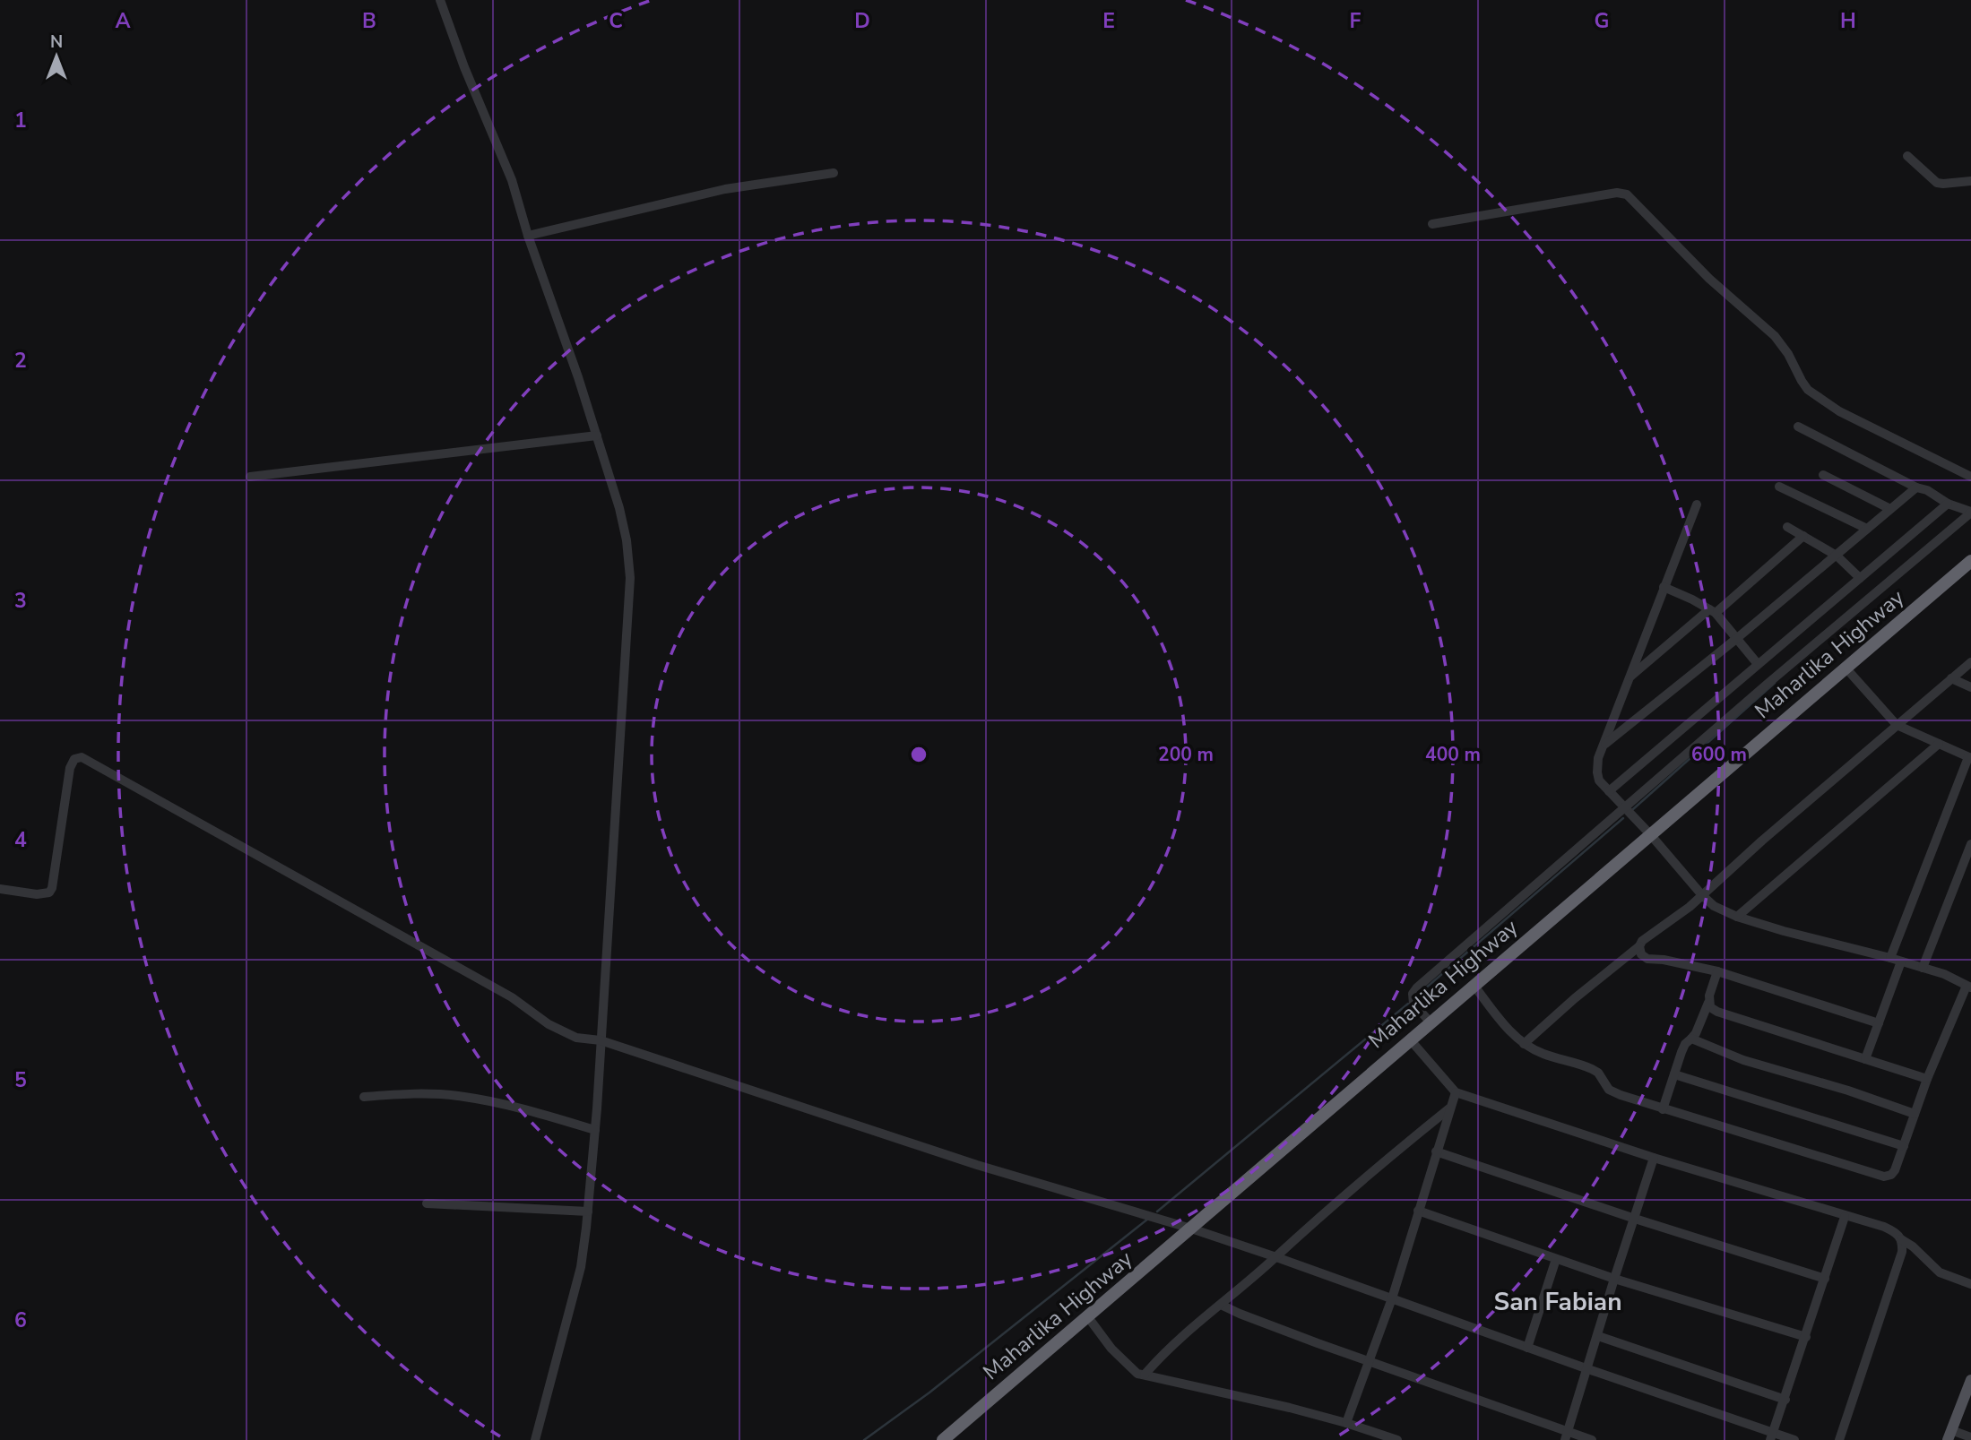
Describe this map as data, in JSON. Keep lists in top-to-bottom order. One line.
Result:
{"streets":{"highway":["Maharlika Highway"]},"districts":["San Fabian"],"north":"top","grid":{"columns":["A","B","C","D","E","F","G","H"],"rows":["1","2","3","4","5","6"]},"rings":["200 m","400 m","600 m"]}
